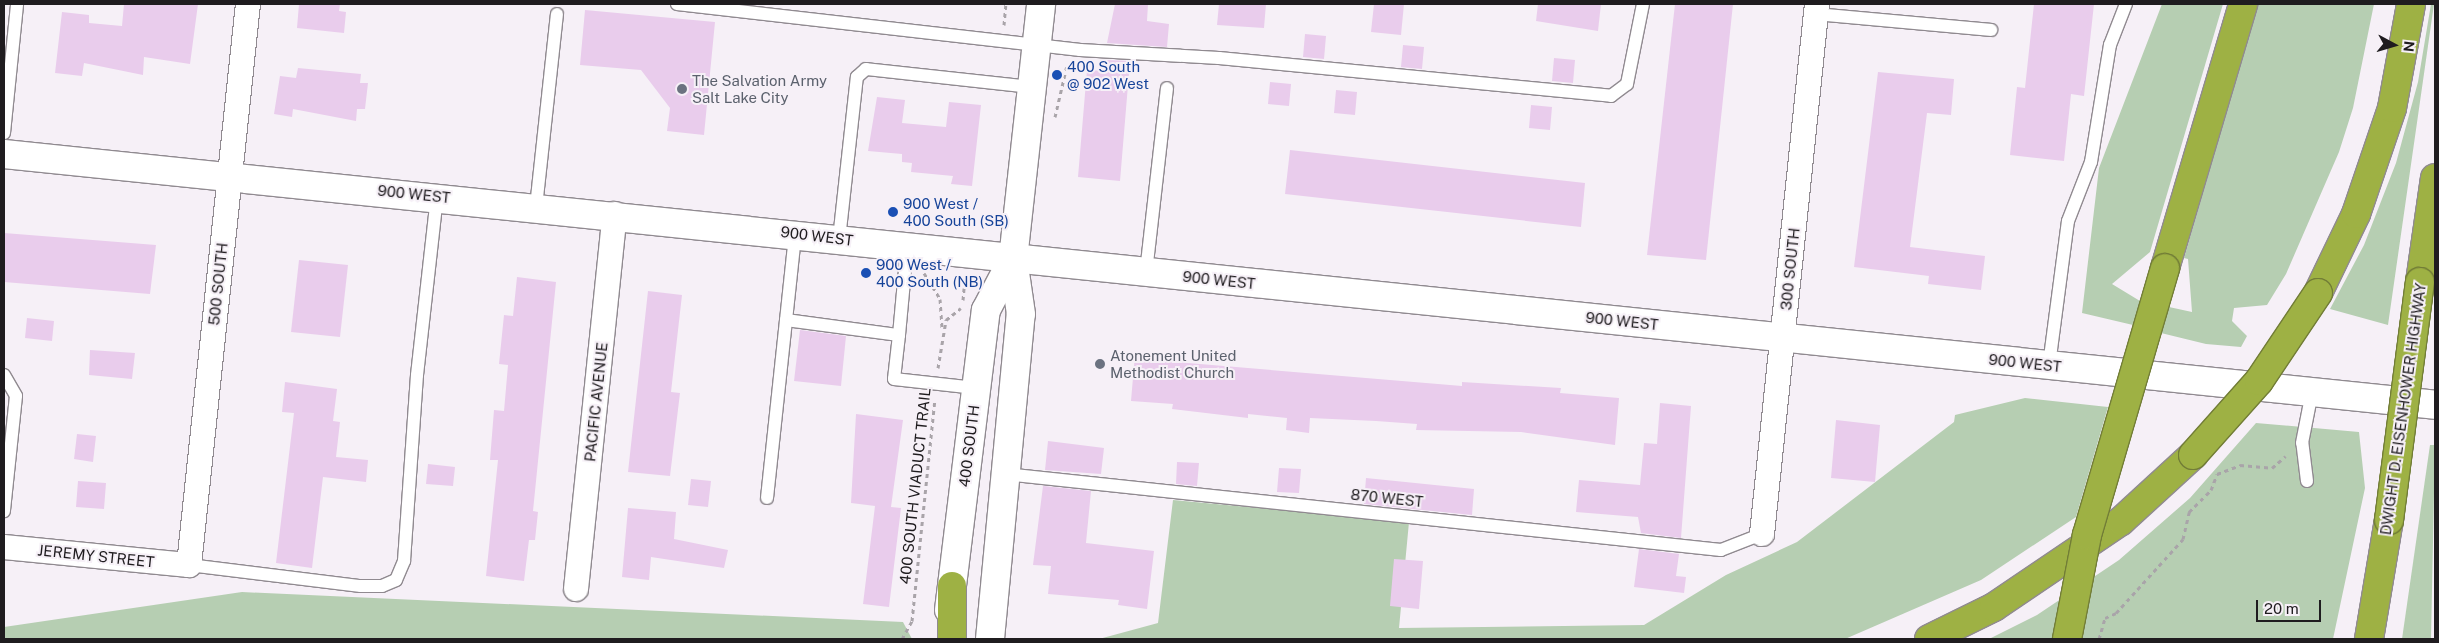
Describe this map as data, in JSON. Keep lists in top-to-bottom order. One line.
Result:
{"streets":{"highway":["DWIGHT D. EISENHOWER HIGHWAY"],"main road":["900 WEST","400 SOUTH"],"street":["300 SOUTH","500 SOUTH","PACIFIC AVENUE","JEREMY STREET"],"lane":["870 WEST"],"path":["400 SOUTH VIADUCT TRAIL"]},"crossings":[["900 WEST","300 SOUTH"],["900 WEST","500 SOUTH"],["900 WEST","PACIFIC AVENUE"],["900 WEST","400 SOUTH"],["900 WEST","400 SOUTH VIADUCT TRAIL"],["300 SOUTH","870 WEST"],["500 SOUTH","JEREMY STREET"],["400 SOUTH","870 WEST"]],"places":["400 South @ 902 West","The Salvation Army Salt Lake City","900 West / 400 South (SB)","900 West / 400 South (NB)","Atonement United Methodist Church"],"scale_bar":"20 m","north":"right"}
